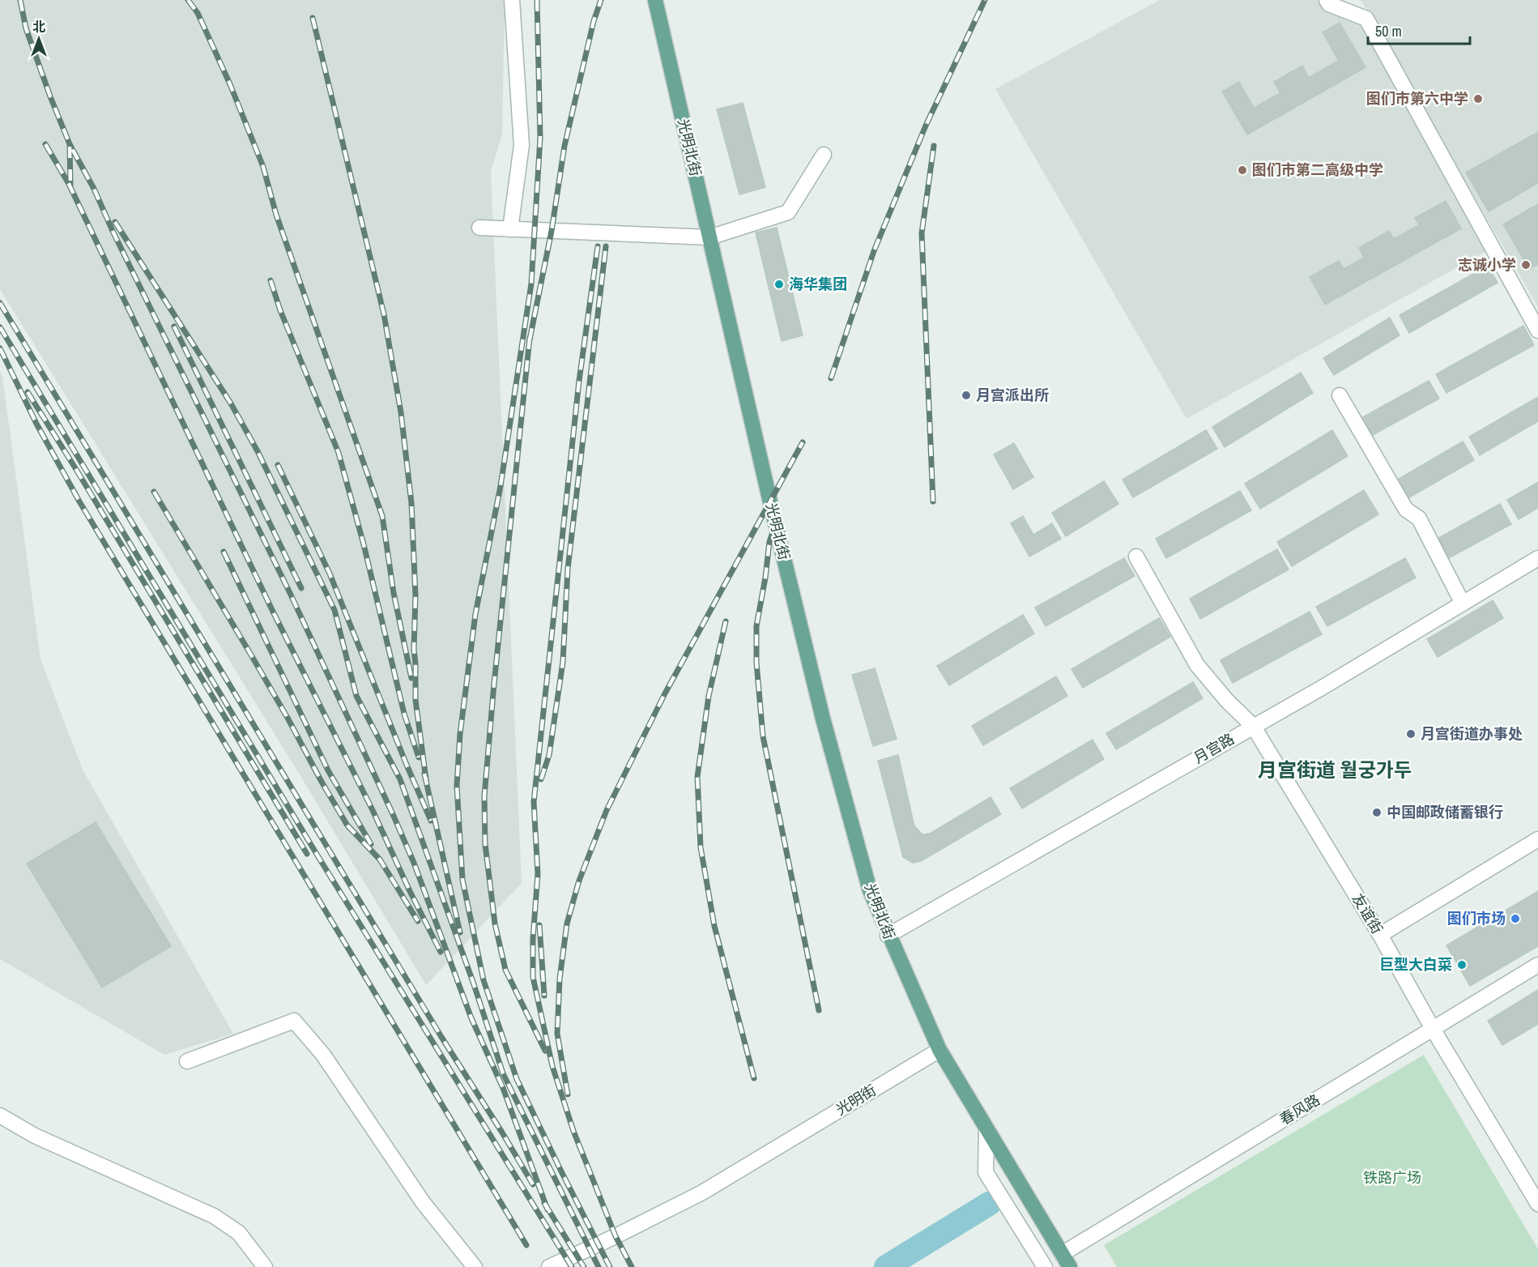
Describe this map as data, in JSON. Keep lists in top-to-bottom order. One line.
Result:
{"streets":{"main road":["光明北街"],"street":["月宫路","友谊街","光明街","春风路"]},"crossings":[["光明北街","月宫路"],["光明北街","光明街"],["月宫路","友谊街"],["友谊街","春风路"]],"districts":["月宫街道 월궁가두"],"parks":["铁路广场"],"places":["图们市第六中学","图们市第二高级中学","志诚小学","海华集团","月宫派出所","月宫街道办事处","中国邮政储蓄银行","图们市场","巨型大白菜"],"scale_bar":"50 m","north":"top"}
